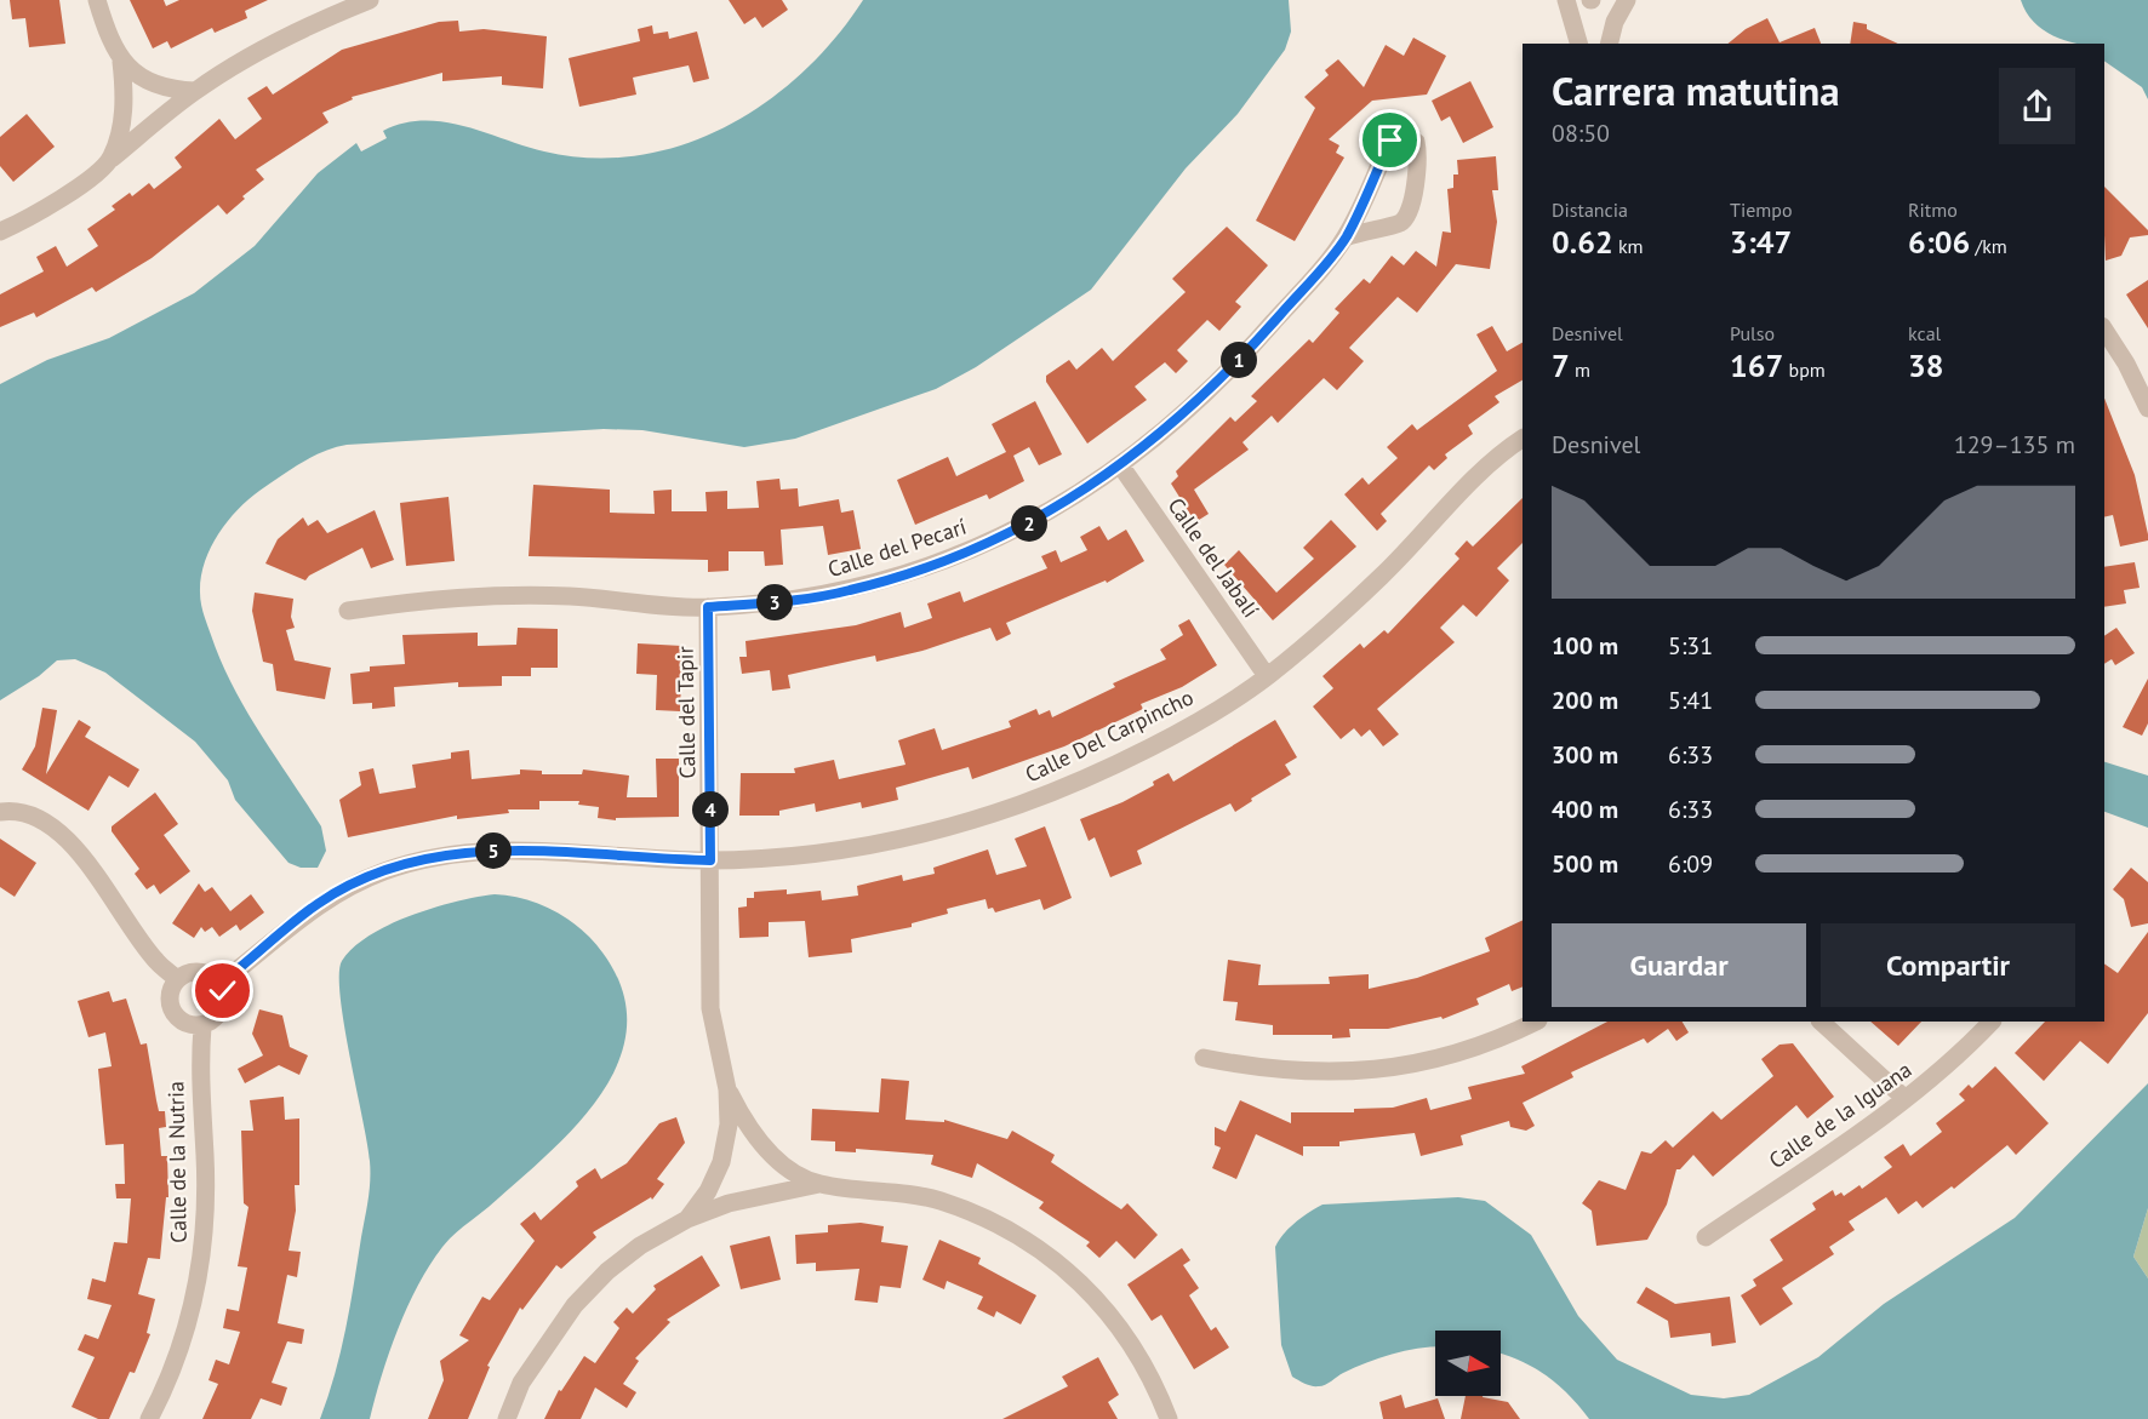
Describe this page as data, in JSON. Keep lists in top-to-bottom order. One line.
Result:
{"streets":{"street":["Calle del Pecarí","Calle del Jabalí","Calle del Tapir","Calle Del Carpincho","Calle de la Iguana","Calle de la Nutria"]},"crossings":[["Calle del Pecarí","Calle del Jabalí"],["Calle del Pecarí","Calle del Tapir"],["Calle del Jabalí","Calle Del Carpincho"],["Calle del Tapir","Calle Del Carpincho"],["Calle Del Carpincho","Calle de la Nutria"]],"north":"right","page":{"heading":["Carrera matutina","08:50"],"stats":[["Distancia","0.62 km"],["Tiempo","3:47"],["Ritmo","6:06 /km"],["Desnivel","7 m"],["Pulso","167 bpm"],["kcal","38"]],"pins":["1","2","3","4","5"],"chart":["Desnivel","129–135 m"],"list":[{"name":"100 m","note":"5:31"},{"name":"200 m","note":"5:41"},{"name":"300 m","note":"6:33"},{"name":"400 m","note":"6:33"},{"name":"500 m","note":"6:09"}],"buttons":["Guardar","Compartir"]}}
